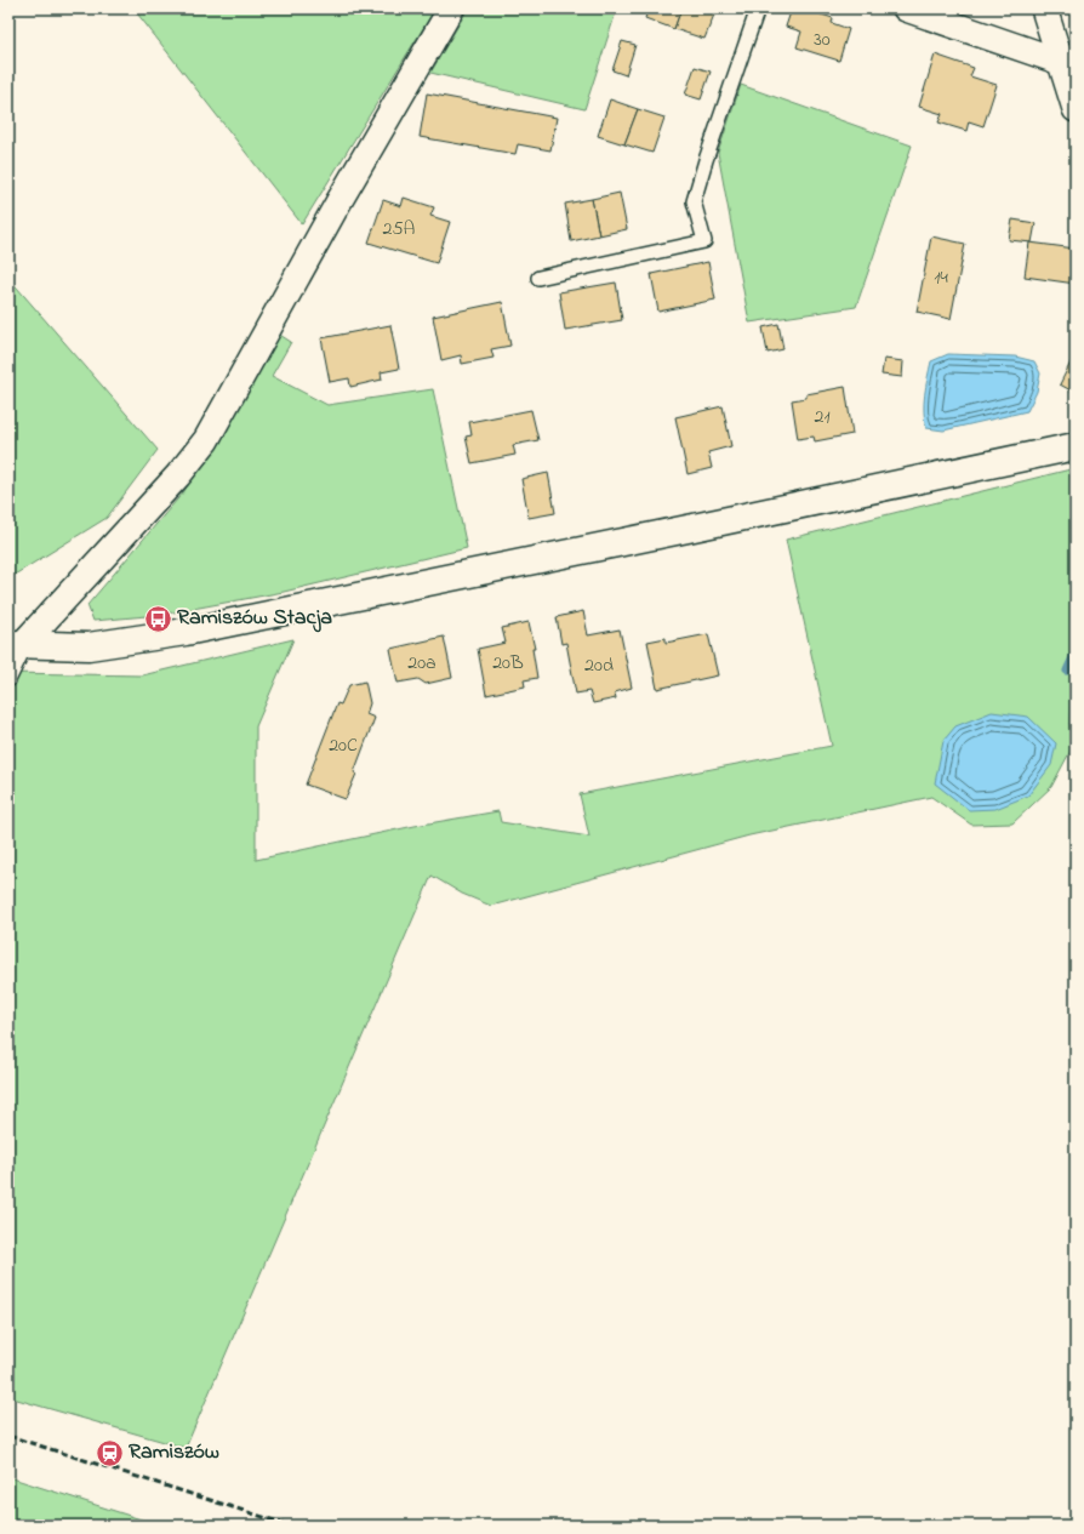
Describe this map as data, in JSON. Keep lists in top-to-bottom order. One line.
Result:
{"places":{"bus stop":["Ramiszów Stacja"],"station":["Ramiszów"]},"house_numbers":["30","25A","14","21","20a","20B","20d","20C"]}
